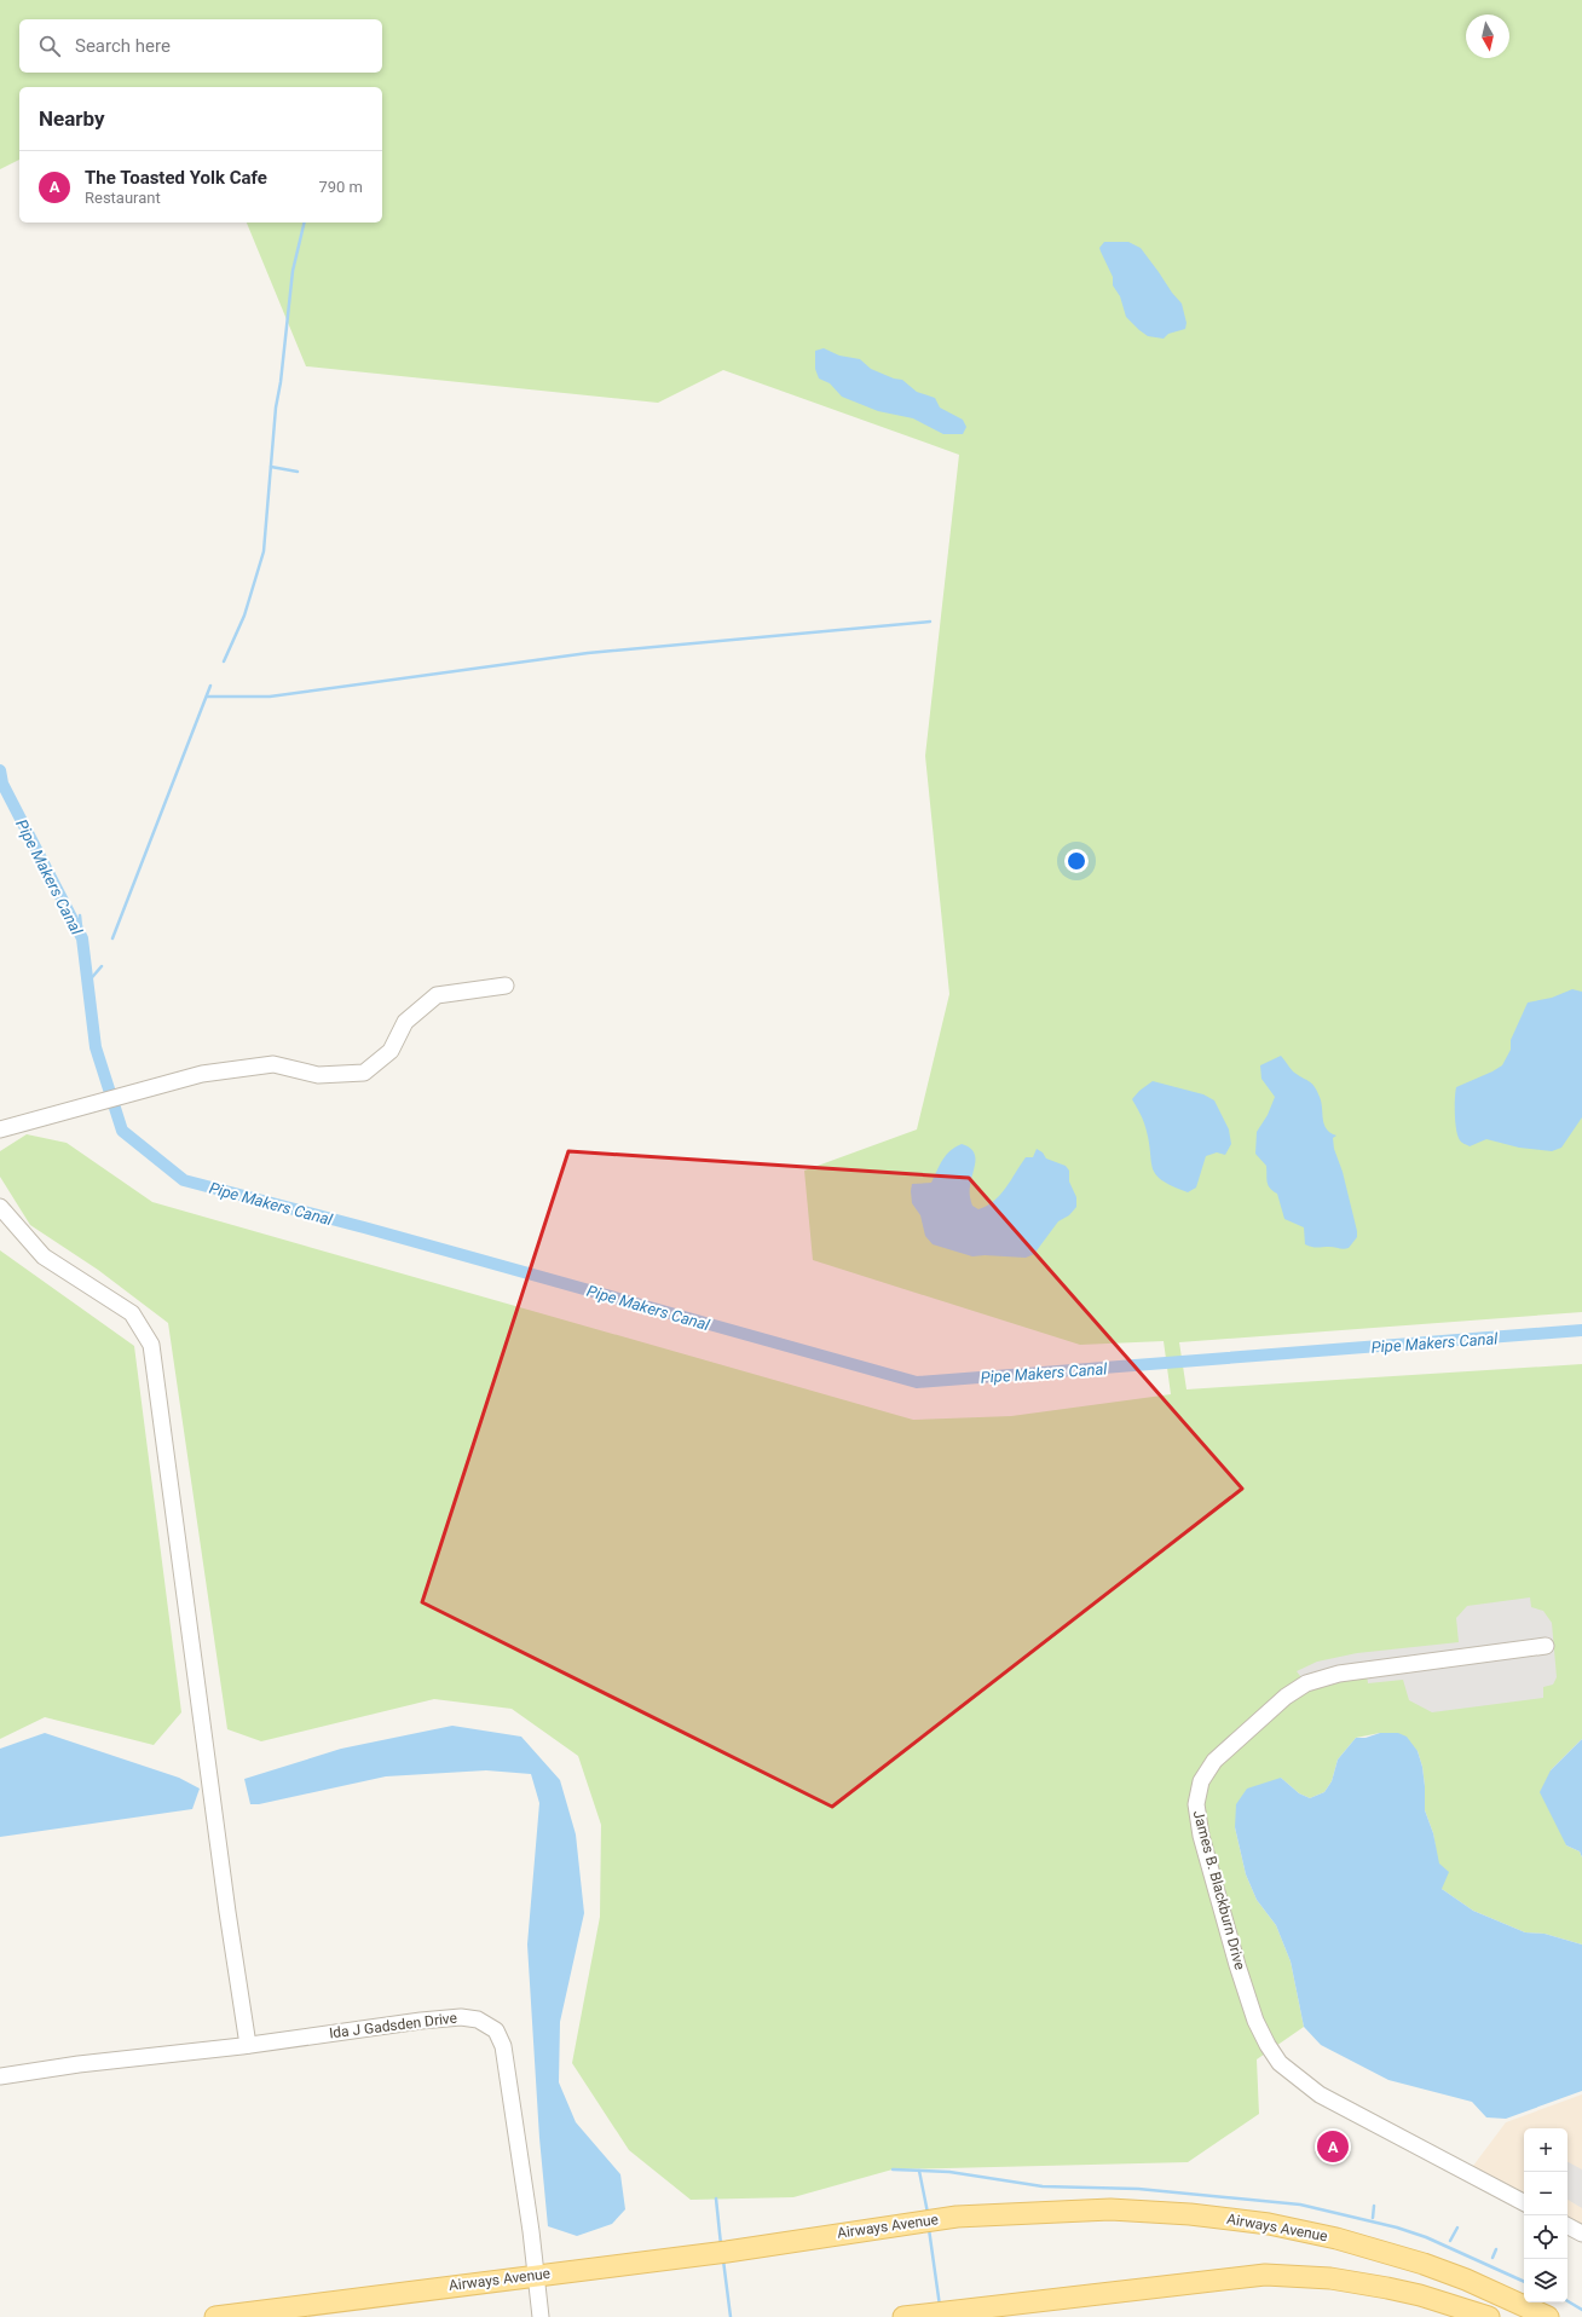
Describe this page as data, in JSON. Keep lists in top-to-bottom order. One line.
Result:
{"streets":{"main road":["Airways Avenue"],"street":["James B. Blackburn Drive","Ida J Gadsden Drive"]},"crossings":[["Ida J Gadsden Drive","Airways Avenue"]],"water":["Pipe Makers Canal"],"north":"bottom","page":{"search":"Search here","heading":"Nearby","list":[{"mark":"A","name":"The Toasted Yolk Cafe","note":"Restaurant","value":"790 m"}],"map_buttons":["+","−"],"pins":"A"}}
